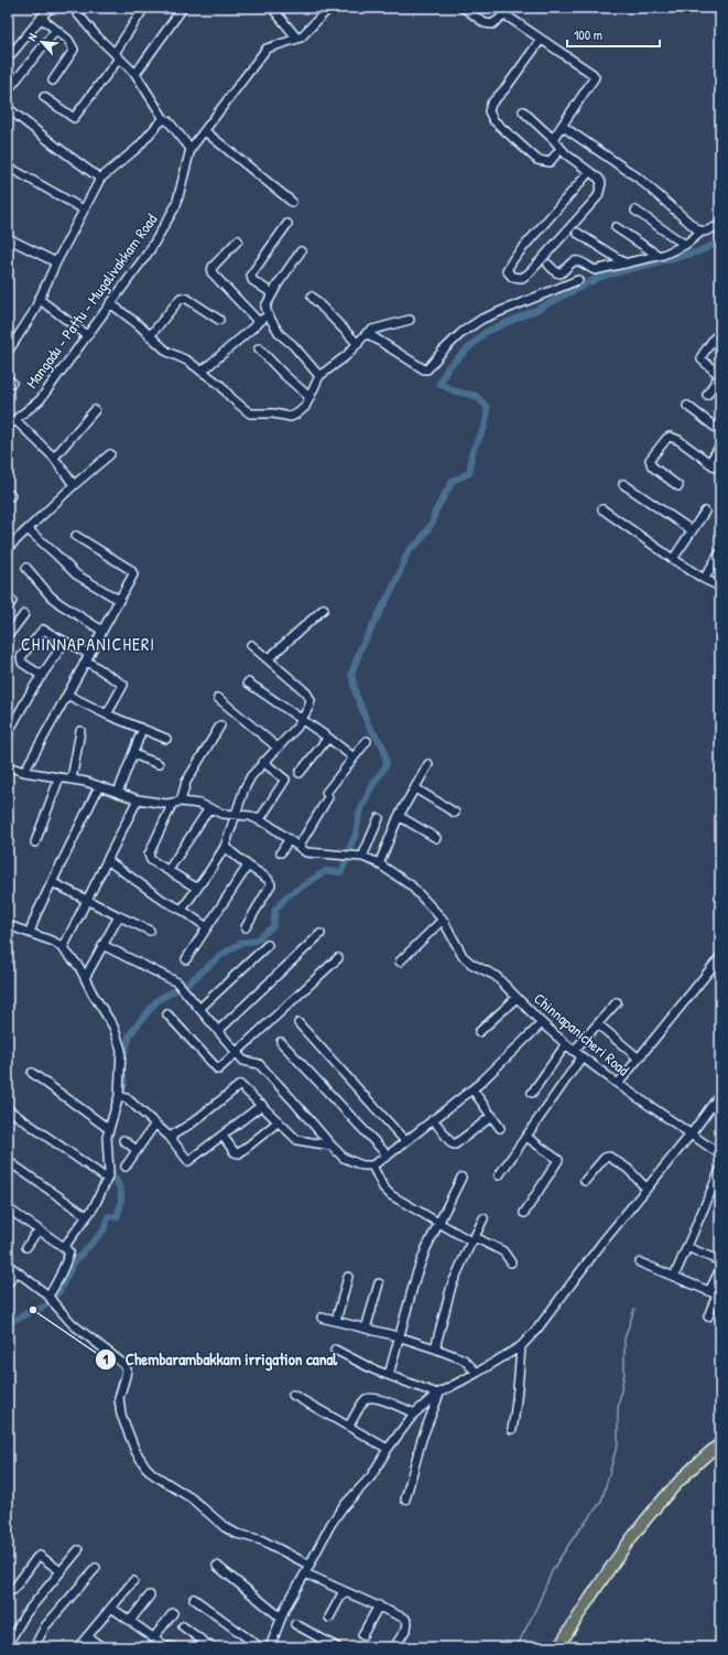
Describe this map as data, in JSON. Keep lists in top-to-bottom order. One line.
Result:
{"streets":{"street":["Mangadu - Pattu - Mugalivakkam Road","Chinnapanicheri Road"]},"districts":["CHINNAPANICHERI"],"places":["Chembarambakkam irrigation canal"],"scale_bar":"100 m","north":"top left"}
